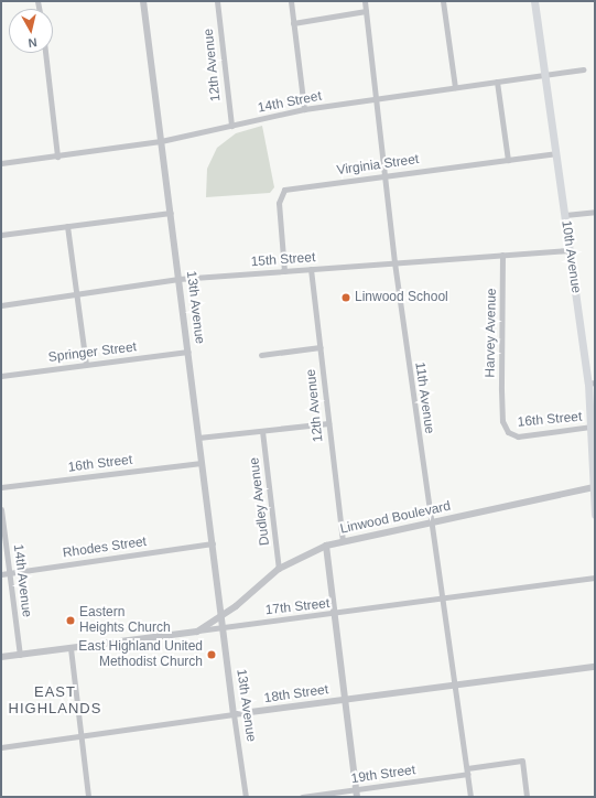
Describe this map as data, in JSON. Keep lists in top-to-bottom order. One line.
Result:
{"streets":{"main road":["10th Avenue"],"street":["12th Avenue","14th Street","Virginia Street","15th Street","13th Avenue","Harvey Avenue","Springer Street","11th Avenue","16th Street","Dudley Avenue","Linwood Boulevard","Rhodes Street","14th Avenue","17th Street","18th Street","19th Street"]},"crossings":[["12th Avenue","14th Street"],["12th Avenue","15th Street"],["12th Avenue","Linwood Boulevard"],["14th Street","10th Avenue"],["14th Street","13th Avenue"],["14th Street","11th Avenue"],["Virginia Street","10th Avenue"],["Virginia Street","15th Street"],["Virginia Street","11th Avenue"],["10th Avenue","15th Street"],["10th Avenue","16th Street"],["10th Avenue","Linwood Boulevard"],["15th Street","13th Avenue"],["15th Street","Harvey Avenue"],["15th Street","11th Avenue"],["13th Avenue","Springer Street"],["13th Avenue","16th Street"],["13th Avenue","Linwood Boulevard"],["13th Avenue","Rhodes Street"],["13th Avenue","17th Street"],["13th Avenue","18th Street"],["Harvey Avenue","16th Street"],["11th Avenue","Linwood Boulevard"],["11th Avenue","17th Street"],["11th Avenue","18th Street"],["11th Avenue","19th Street"],["Dudley Avenue","Linwood Boulevard"],["Rhodes Street","14th Avenue"],["14th Avenue","17th Street"]],"districts":["EAST HIGHLANDS"],"places":["Linwood School","Eastern Heights Church","East Highland United Methodist Church"],"north":"bottom"}
